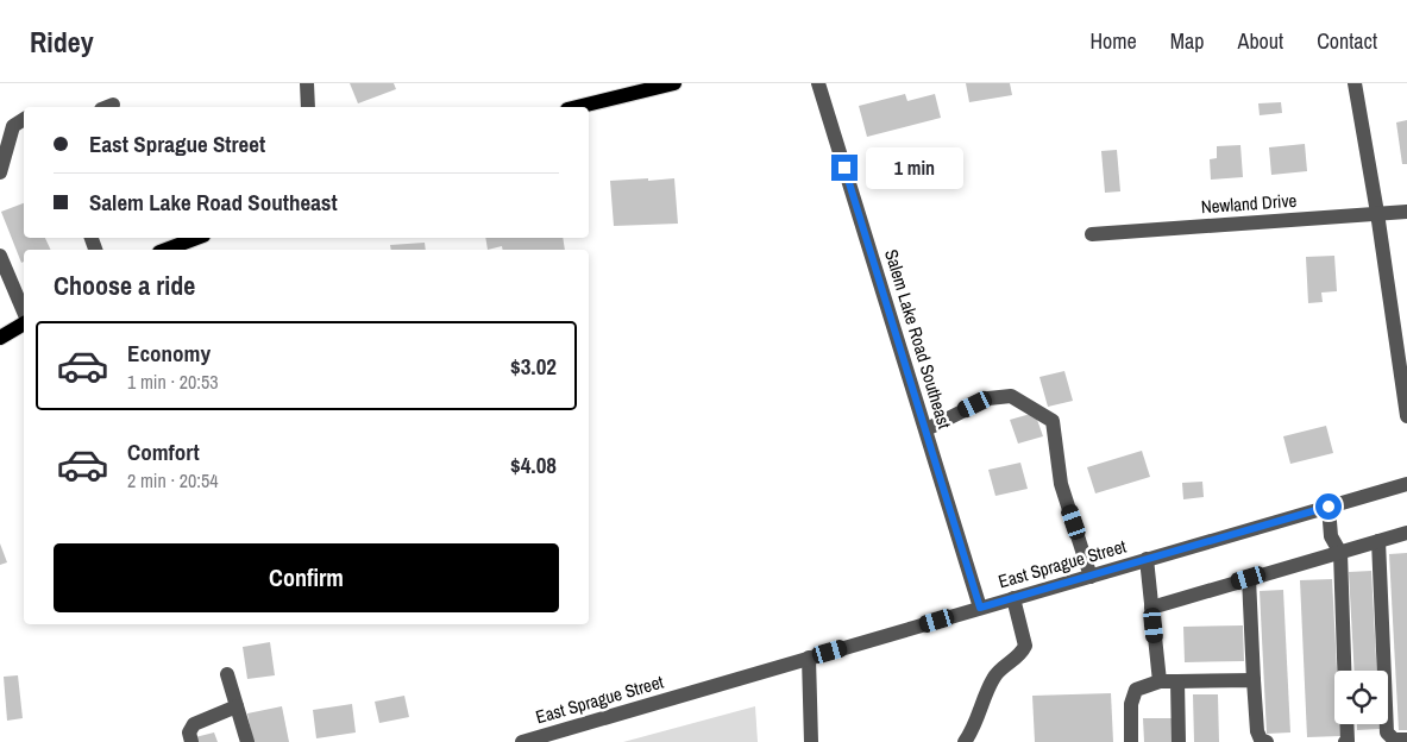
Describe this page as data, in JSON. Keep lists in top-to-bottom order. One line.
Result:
{"streets":{"street":["Newland Drive","Salem Lake Road Southeast","East Sprague Street"]},"crossings":[["Salem Lake Road Southeast","East Sprague Street"]],"page":{"header":"Ridey","nav":["Home","Map","About","Contact"],"banner":["East Sprague Street","Salem Lake Road Southeast"],"bubble":"1 min","heading":"Choose a ride","list":[{"name":"Economy","note":"1 min · 20:53","value":"$3.02"},{"name":"Comfort","note":"2 min · 20:54","value":"$4.08"}],"buttons":"Confirm"}}
